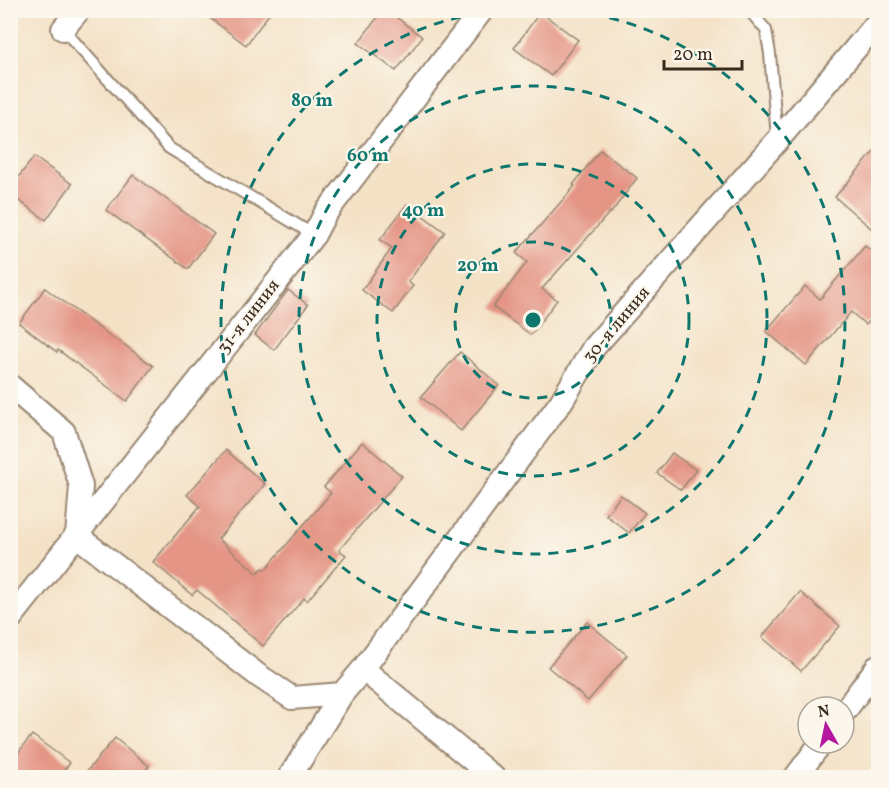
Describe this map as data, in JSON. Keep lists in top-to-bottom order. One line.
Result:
{"streets":{"street":["31-я линия","30-я линия"]},"scale_bar":"20 m","north":"top","rings":["80 m","60 m","40 m","20 m"]}
